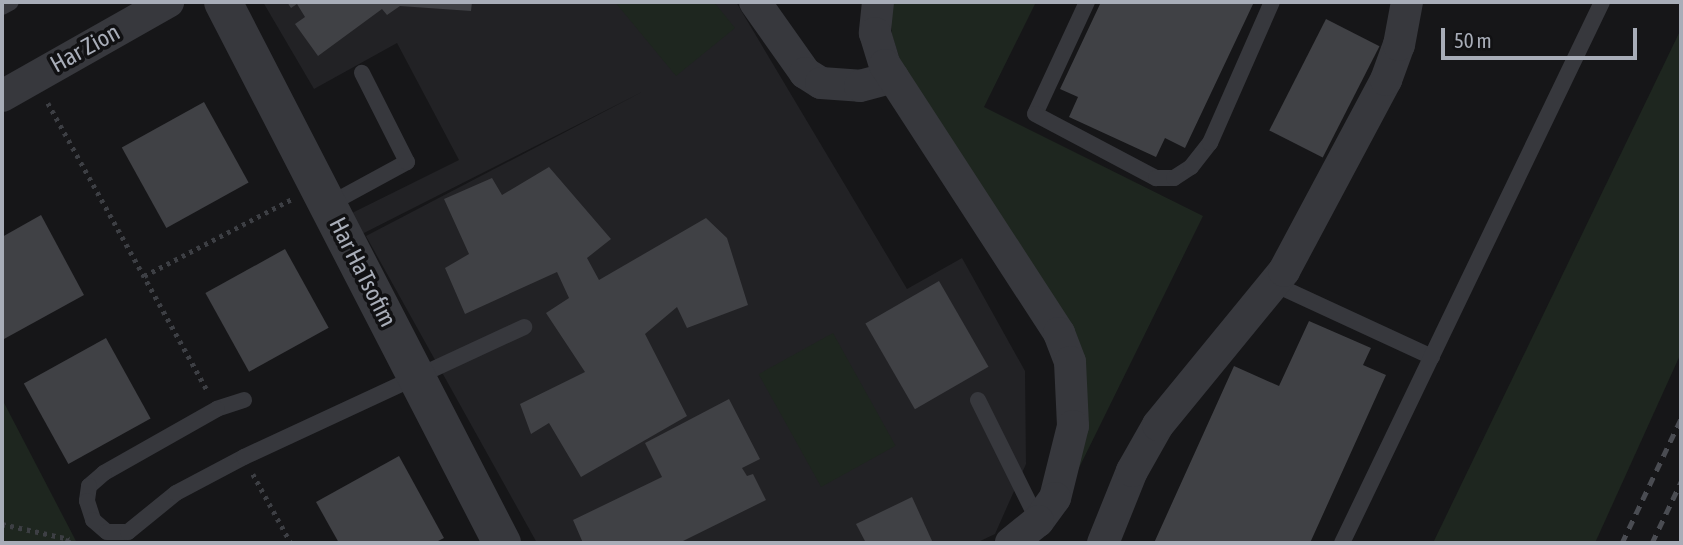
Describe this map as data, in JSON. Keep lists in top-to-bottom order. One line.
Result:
{"streets":{"street":["Har Zion","Har HaTsofim"]},"scale_bar":"50 m"}
